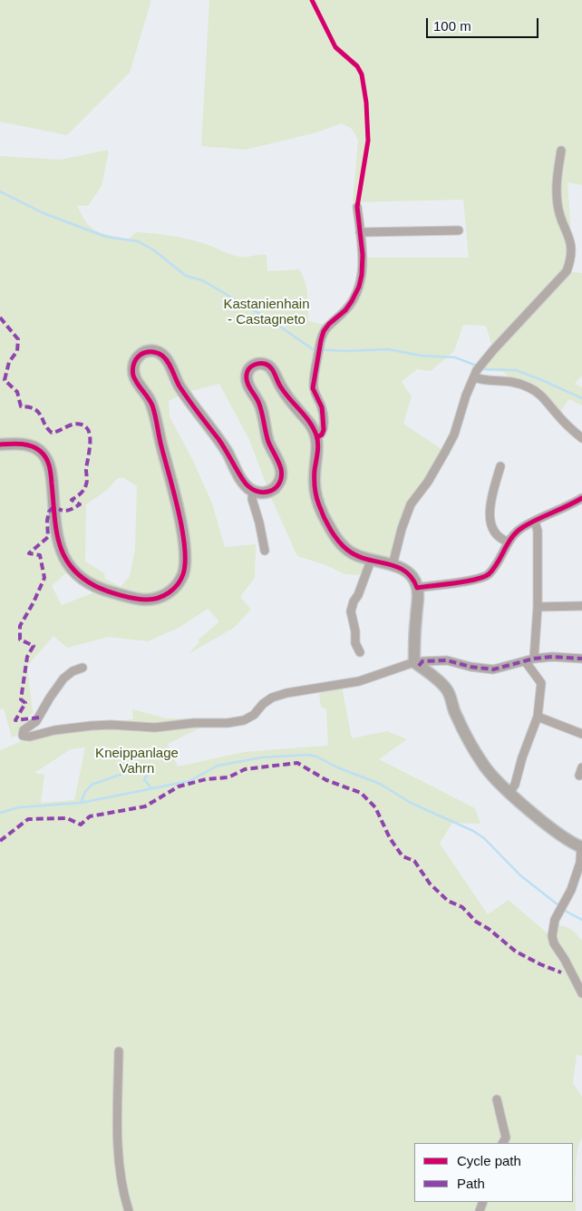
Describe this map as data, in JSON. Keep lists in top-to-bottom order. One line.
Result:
{"parks":["Kastanienhain - Castagneto","Kneippanlage Vahrn"],"legend":["Cycle path","Path"],"scale_bar":"100 m"}
